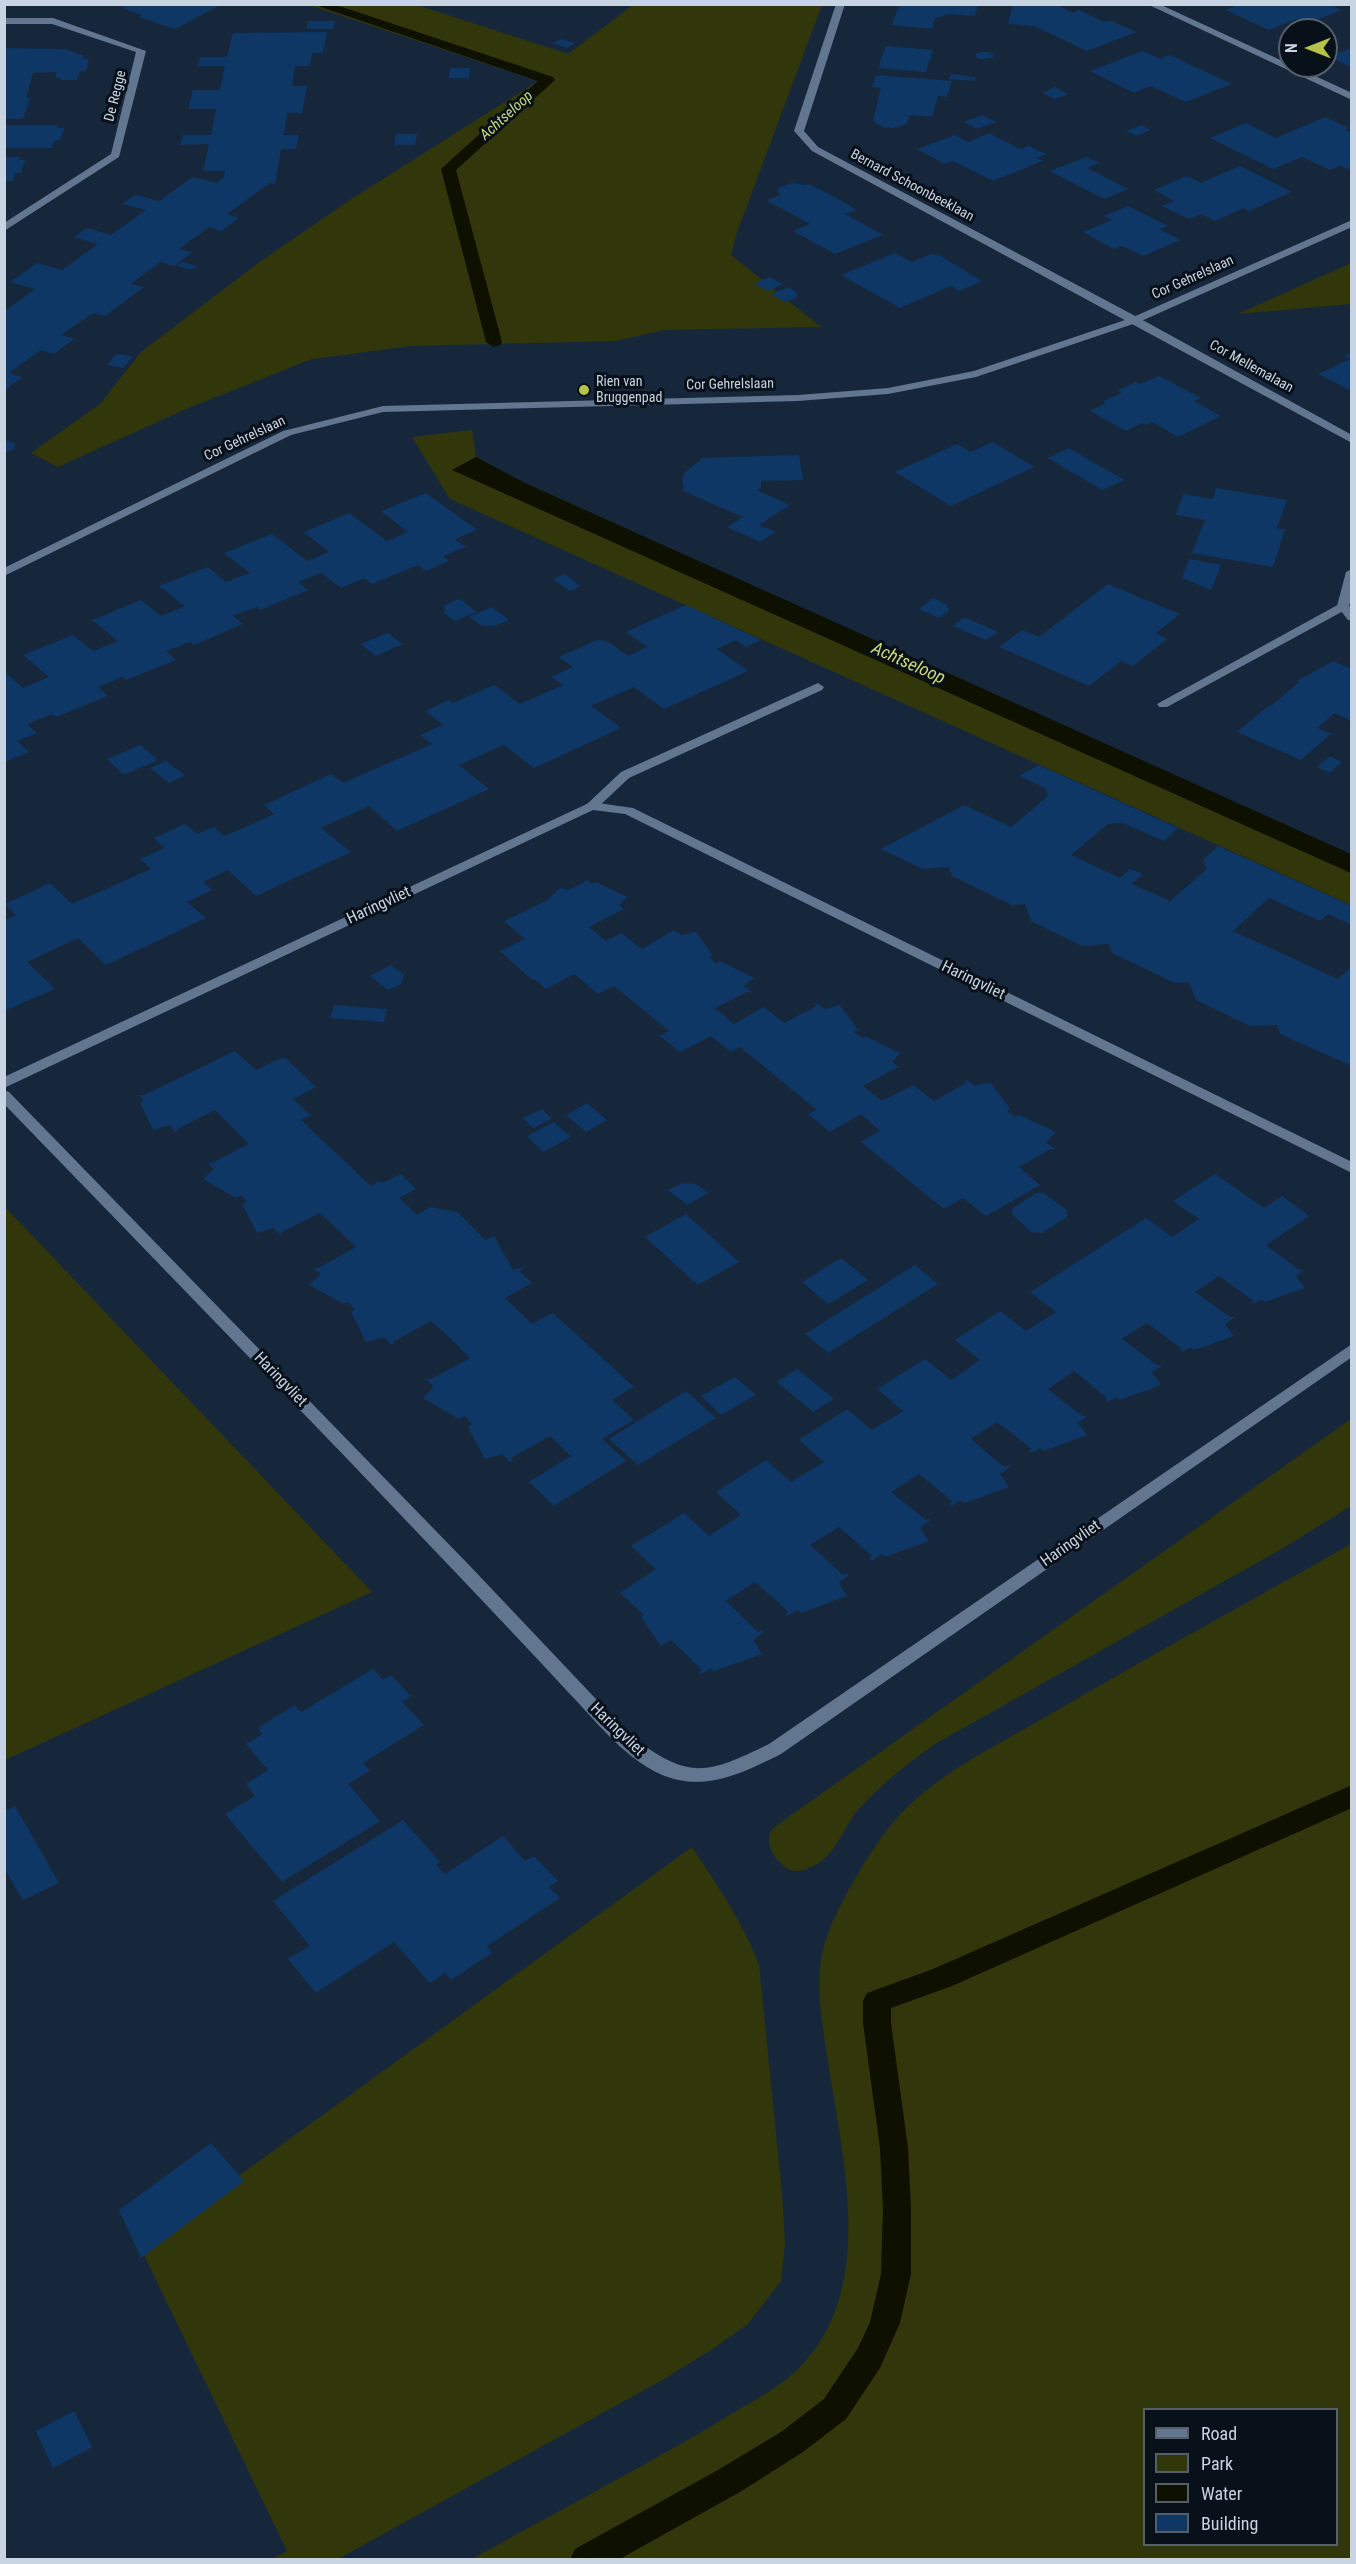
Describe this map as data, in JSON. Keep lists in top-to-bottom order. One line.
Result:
{"streets":{"street":["De Regge","Bernard Schoonbeeklaan","Cor Gehrelslaan","Cor Mellemalaan","Haringvliet"]},"crossings":[["Bernard Schoonbeeklaan","Cor Gehrelslaan"],["Bernard Schoonbeeklaan","Cor Mellemalaan"],["Cor Gehrelslaan","Cor Mellemalaan"]],"water":["Achtseloop"],"places":["Rien van Bruggenpad"],"legend":["Road","Park","Water","Building"],"north":"left"}
